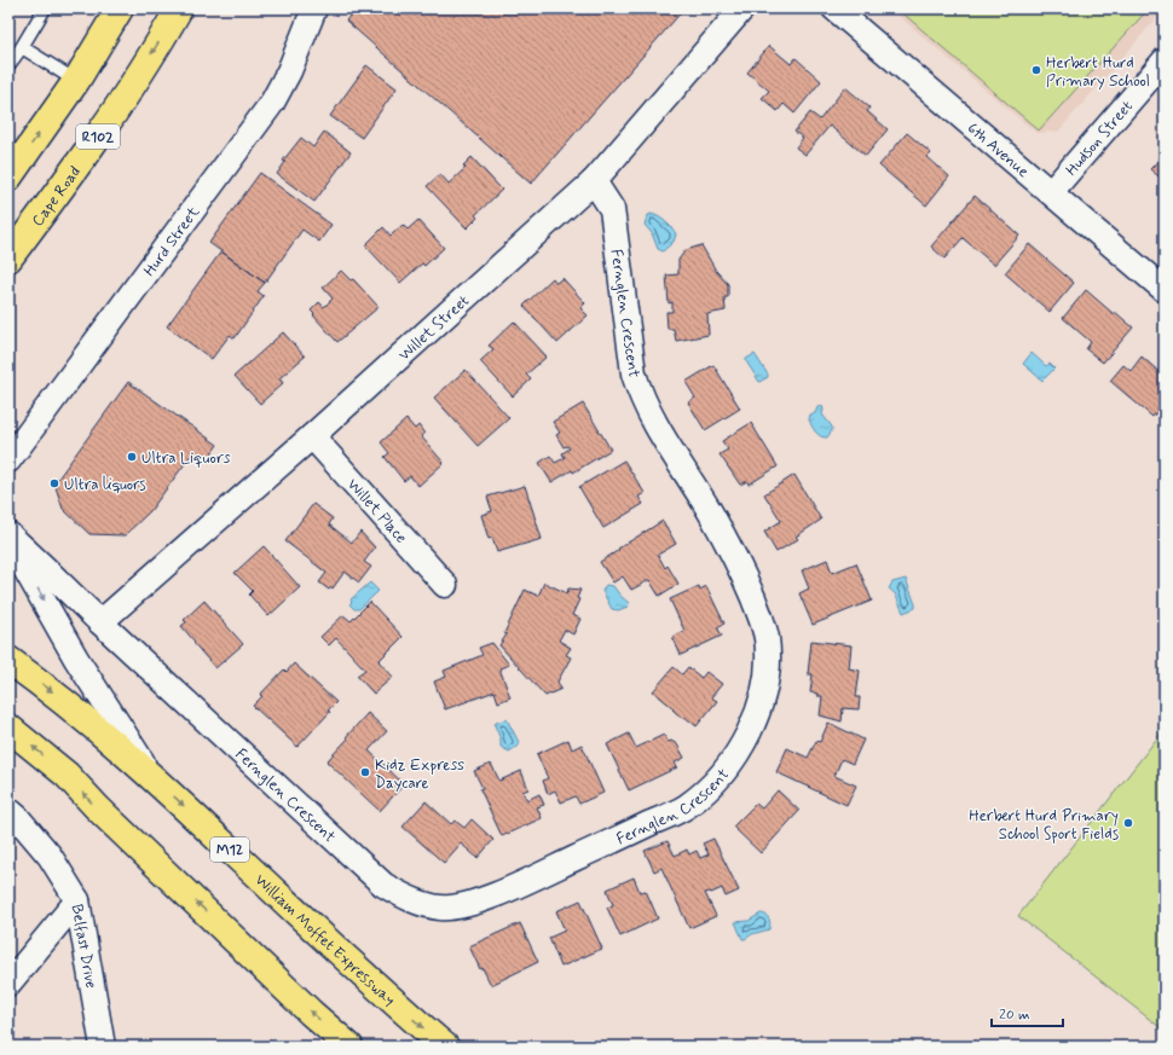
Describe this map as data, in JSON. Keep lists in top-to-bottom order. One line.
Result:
{"streets":{"main road":["R102","Cape Road","M12","William Moffet Expressway"],"street":["Hudson Street","6th Avenue","Hurd Street","Fernglen Crescent","Willet Street","Willet Place","Belfast Drive"]},"crossings":[["Hudson Street","6th Avenue"],["Fernglen Crescent","Willet Street"],["Willet Street","Willet Place"]],"places":["Herbert Hurd Primary School","Ultra Liquors","Ultra liquors","Kidz Express Daycare","Herbert Hurd Primary School Sport Fields"],"scale_bar":"20 m"}
